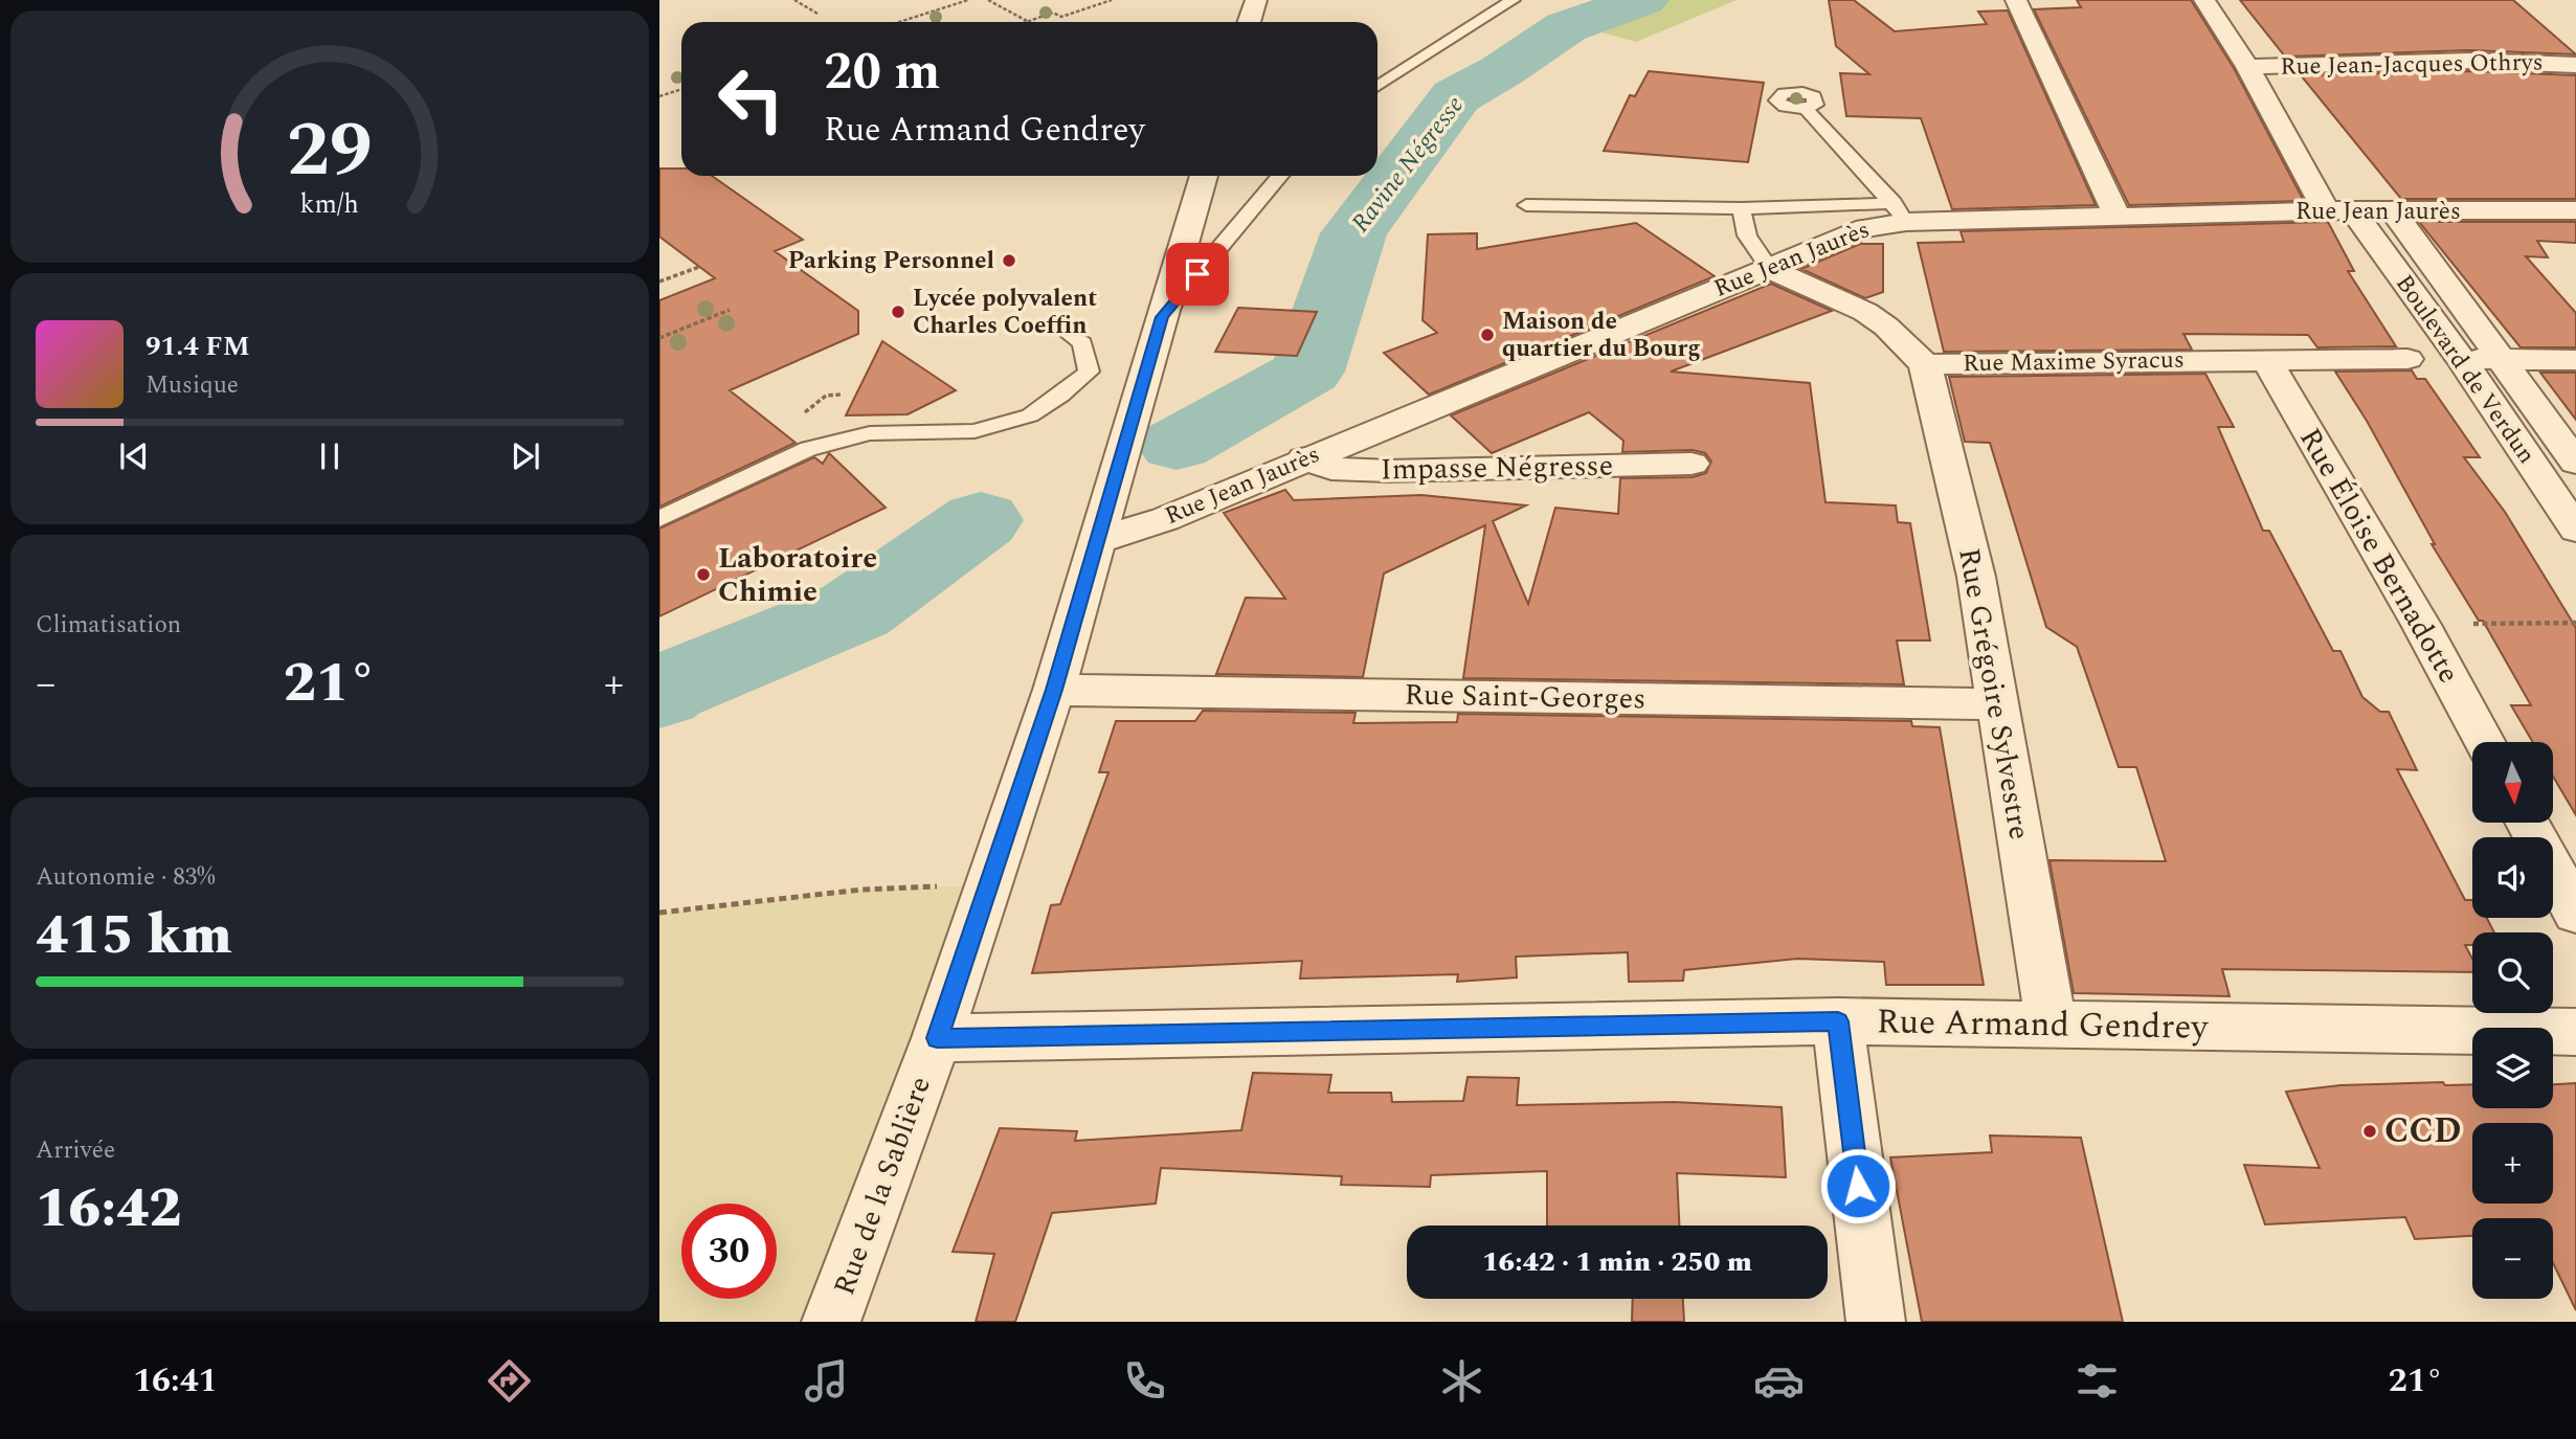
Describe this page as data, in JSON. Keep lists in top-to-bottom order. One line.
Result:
{"streets":{"street":["Rue Jean-Jacques Othrys","Rue Jean Jaurès","Rue Maxime Syracus","Boulevard de Verdun","Impasse Négresse","Rue Éloise Bernadotte","Rue Grégoire Sylvestre","Rue Saint-Georges","Rue Armand Gendrey","Rue de la Sablière"]},"crossings":[["Rue Jean-Jacques Othrys","Boulevard de Verdun"],["Rue Jean Jaurès","Rue Maxime Syracus"],["Rue Jean Jaurès","Boulevard de Verdun"],["Rue Jean Jaurès","Impasse Négresse"],["Rue Jean Jaurès","Rue de la Sablière"],["Rue Maxime Syracus","Rue Éloise Bernadotte"],["Rue Maxime Syracus","Rue Grégoire Sylvestre"],["Rue Grégoire Sylvestre","Rue Saint-Georges"],["Rue Grégoire Sylvestre","Rue Armand Gendrey"],["Rue Saint-Georges","Rue de la Sablière"],["Rue Armand Gendrey","Rue de la Sablière"]],"water":["Ravine Négresse"],"places":["Parking Personnel","Lycée polyvalent Charles Coeffin","Maison de quartier du Bourg","Laboratoire Chimie","CCD"],"north":"bottom","page":{"turn":["20 m","Rue Armand Gendrey"],"song":["91.4 FM","Musique"],"tile":["Climatisation",["Autonomie · 83%","415 km"],["Arrivée","16:42"]],"heat":["−","21°","+"],"map_buttons":["+","−"],"limit":"30","trip":"16:42 · 1 min · 250 m","tabs":["16:41","21°"],"gauge":["29","km/h"]}}
